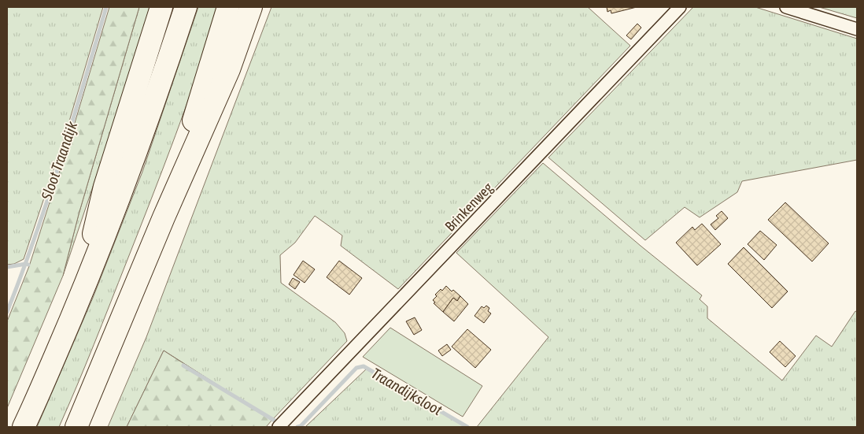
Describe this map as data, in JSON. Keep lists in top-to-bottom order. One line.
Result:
{"streets":{"street":["Brinkenweg"]},"water":["Sloot Traandijk","Traandijksloot"]}
